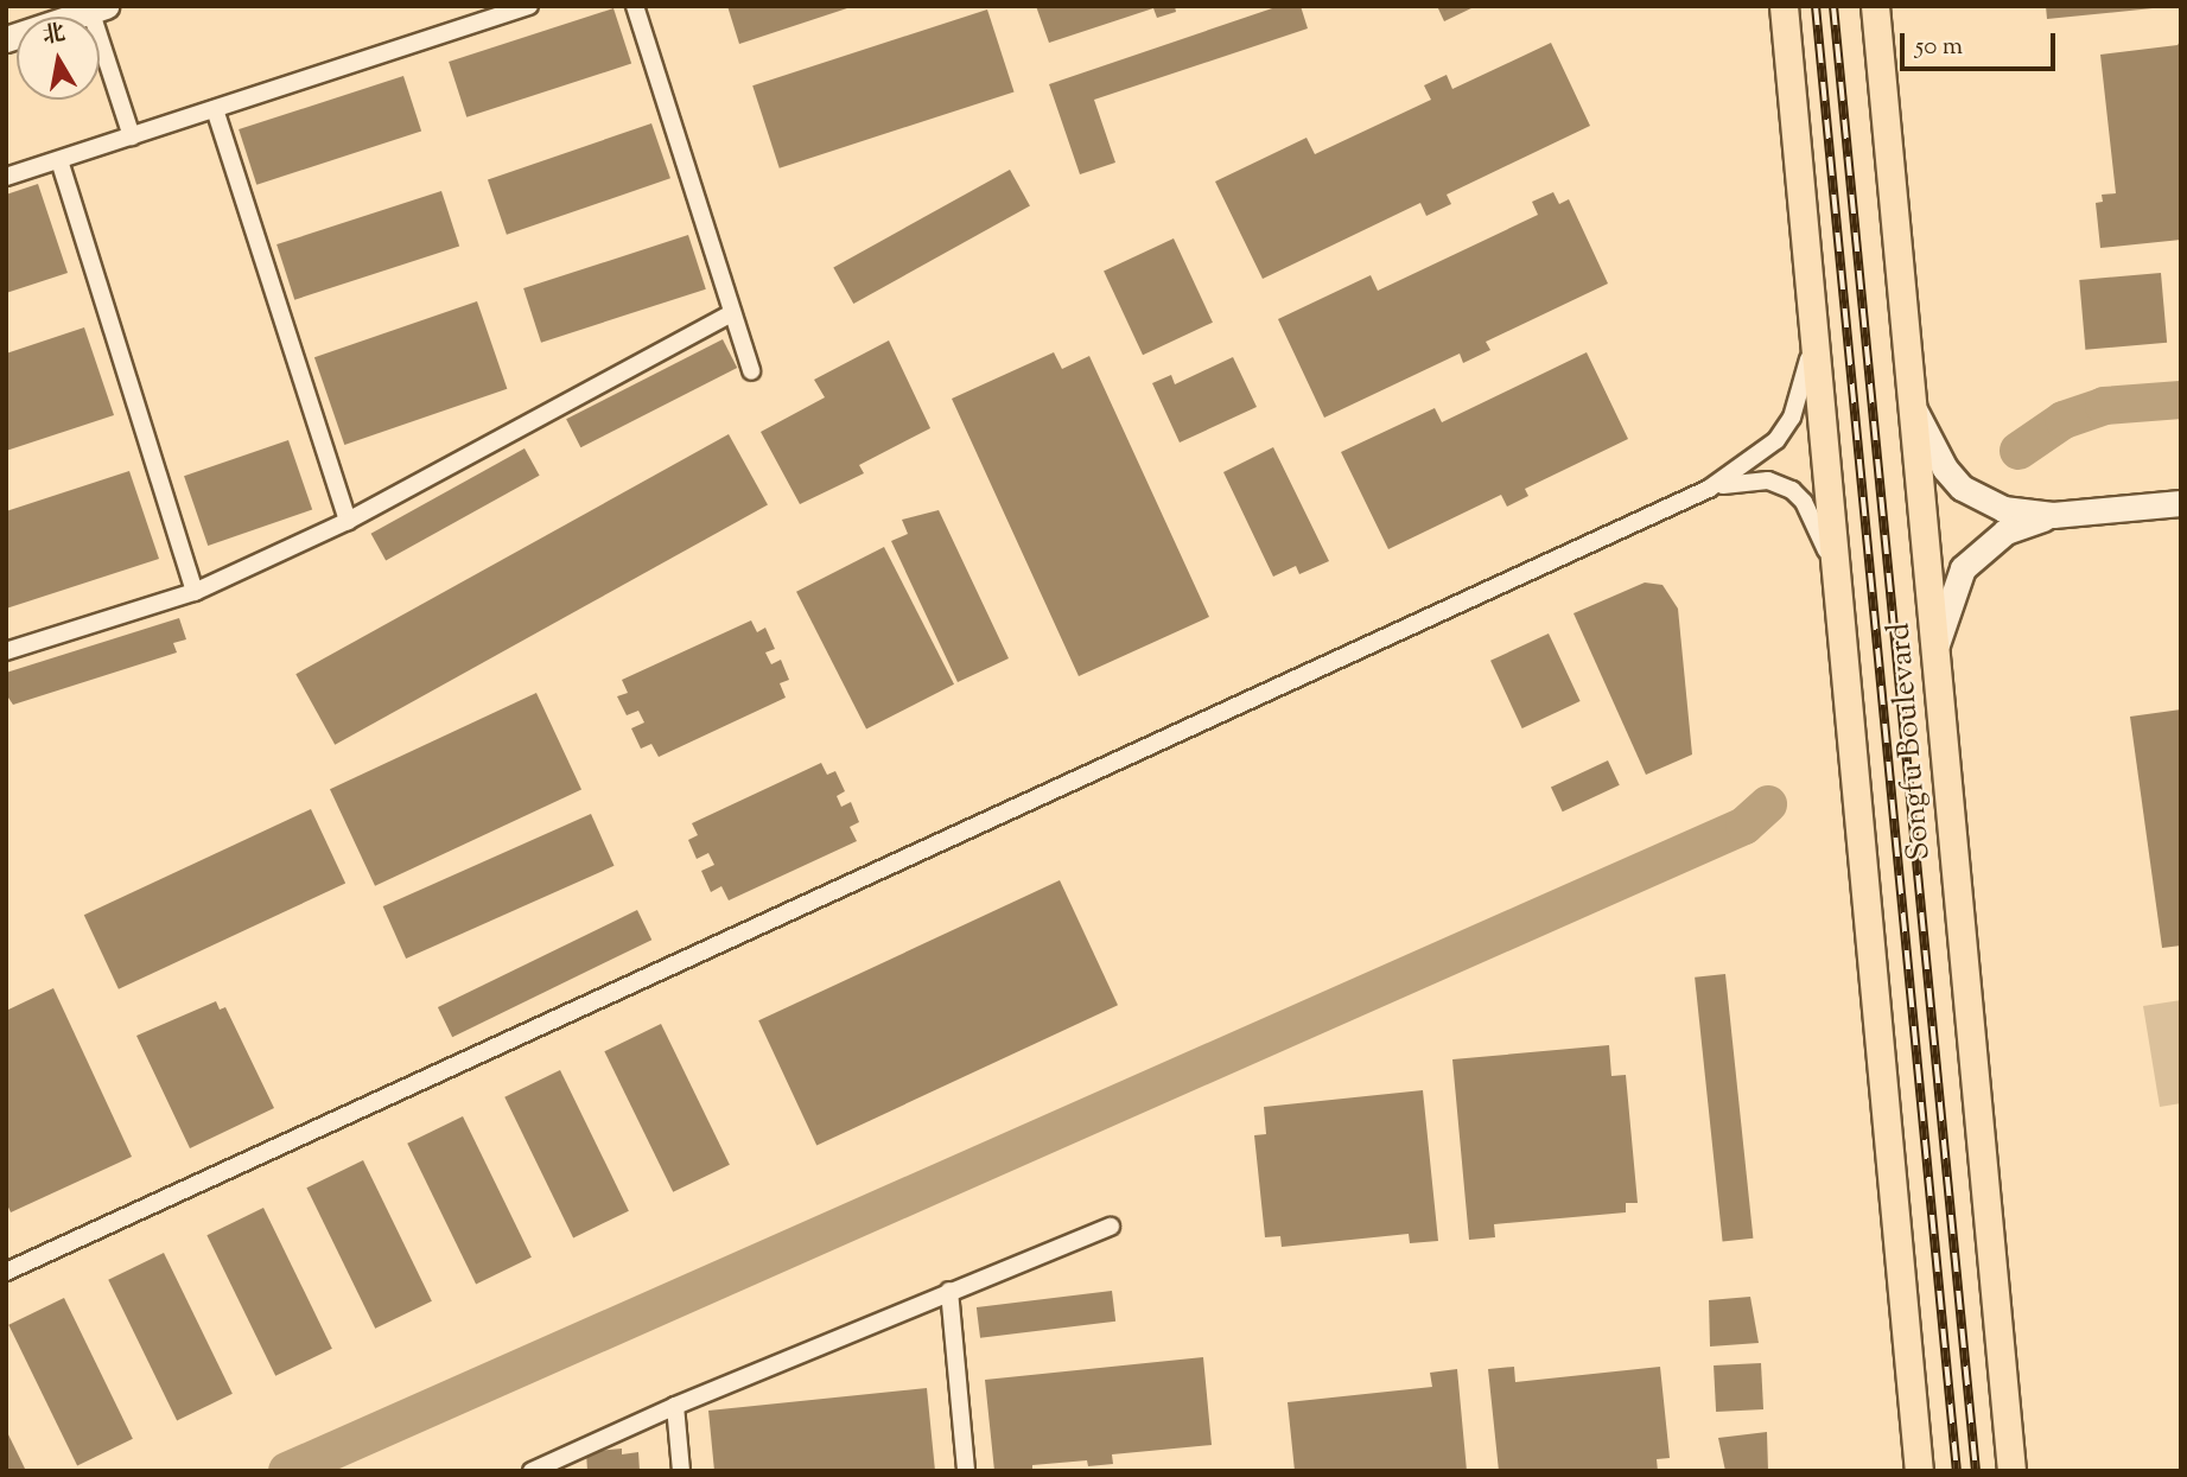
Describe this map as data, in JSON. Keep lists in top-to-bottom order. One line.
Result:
{"streets":{"main road":["Songfu Boulevard"]},"scale_bar":"50 m","north":"top"}
